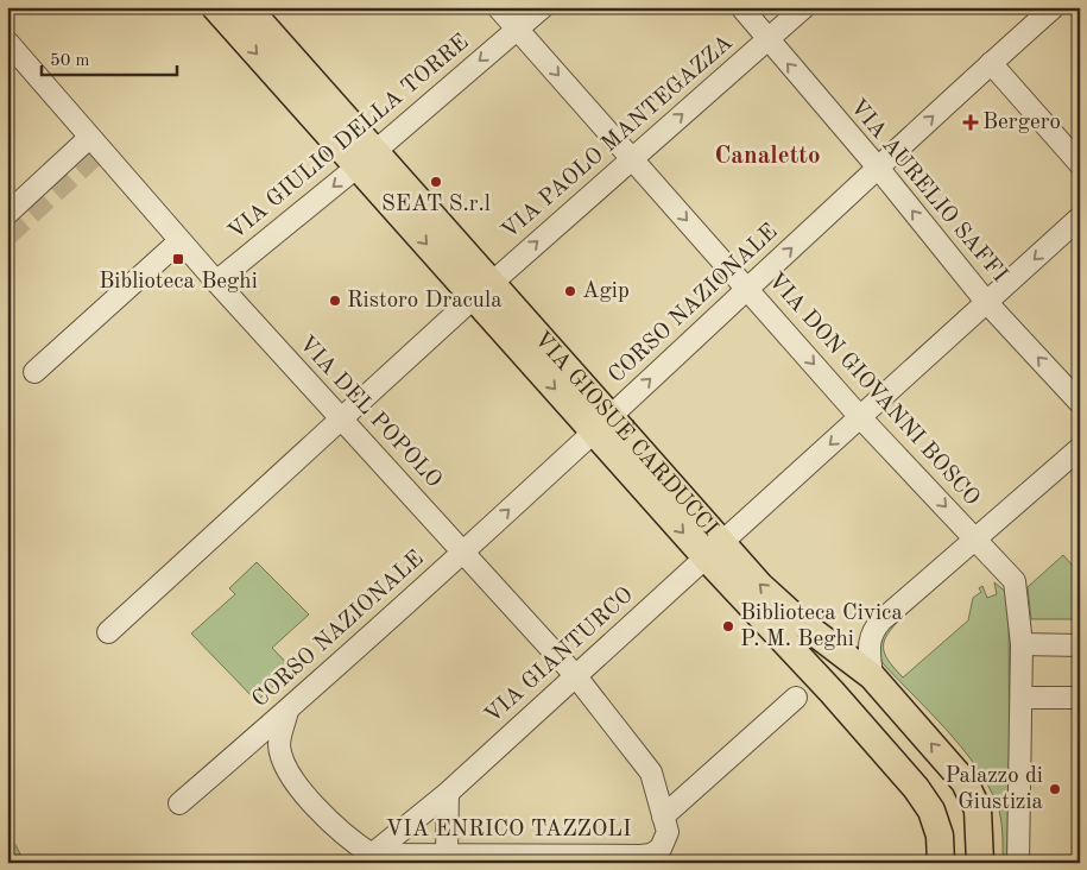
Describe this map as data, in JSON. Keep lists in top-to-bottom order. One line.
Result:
{"streets":{"main road":["VIA GIOSUÈ CARDUCCI"],"street":["VIA GIULIO DELLA TORRE","VIA PAOLO MANTEGAZZA","VIA AURELIO SAFFI","CORSO NAZIONALE","VIA DON GIOVANNI BOSCO","VIA DEL POPOLO","VIA GIANTURCO","VIA ENRICO TAZZOLI"]},"crossings":[["VIA GIULIO DELLA TORRE","VIA DON GIOVANNI BOSCO"],["VIA GIULIO DELLA TORRE","VIA DEL POPOLO"],["VIA GIULIO DELLA TORRE","VIA GIOSUÈ CARDUCCI"],["VIA PAOLO MANTEGAZZA","VIA AURELIO SAFFI"],["VIA PAOLO MANTEGAZZA","VIA DON GIOVANNI BOSCO"],["VIA PAOLO MANTEGAZZA","VIA DEL POPOLO"],["VIA PAOLO MANTEGAZZA","VIA GIOSUÈ CARDUCCI"],["VIA AURELIO SAFFI","CORSO NAZIONALE"],["VIA AURELIO SAFFI","VIA GIANTURCO"],["CORSO NAZIONALE","VIA DON GIOVANNI BOSCO"],["CORSO NAZIONALE","VIA DEL POPOLO"],["CORSO NAZIONALE","VIA GIOSUÈ CARDUCCI"],["VIA DON GIOVANNI BOSCO","VIA GIANTURCO"],["VIA DEL POPOLO","VIA GIANTURCO"],["VIA DEL POPOLO","VIA ENRICO TAZZOLI"],["VIA GIOSUÈ CARDUCCI","VIA GIANTURCO"],["VIA GIANTURCO","VIA ENRICO TAZZOLI"]],"one_way":["VIA GIULIO DELLA TORRE","VIA PAOLO MANTEGAZZA","VIA AURELIO SAFFI","CORSO NAZIONALE","VIA DON GIOVANNI BOSCO"],"districts":["Canaletto"],"places":{"health":["Bergero"],"other":["SEAT S.r.l","Agip","Ristoro Dracula","Biblioteca Civica P. M. Beghi","Palazzo di Giustizia"],"transit":["Biblioteca Beghi"]},"scale_bar":"50 m"}
